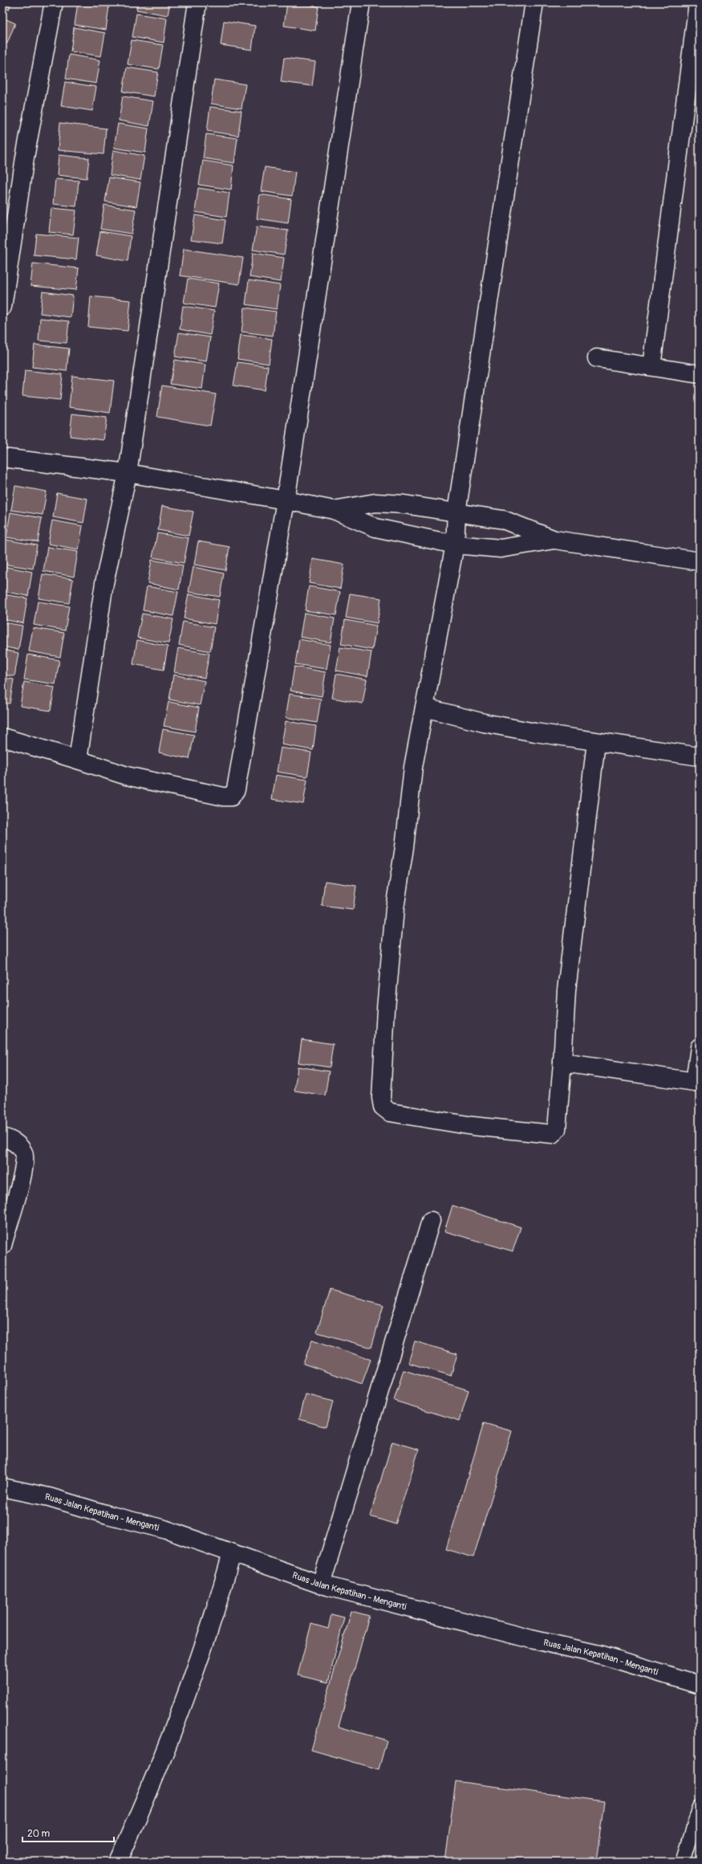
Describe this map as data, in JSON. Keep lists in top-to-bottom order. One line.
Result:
{"streets":{"street":["Ruas Jalan Kepatihan - Menganti"]},"scale_bar":"20 m"}
